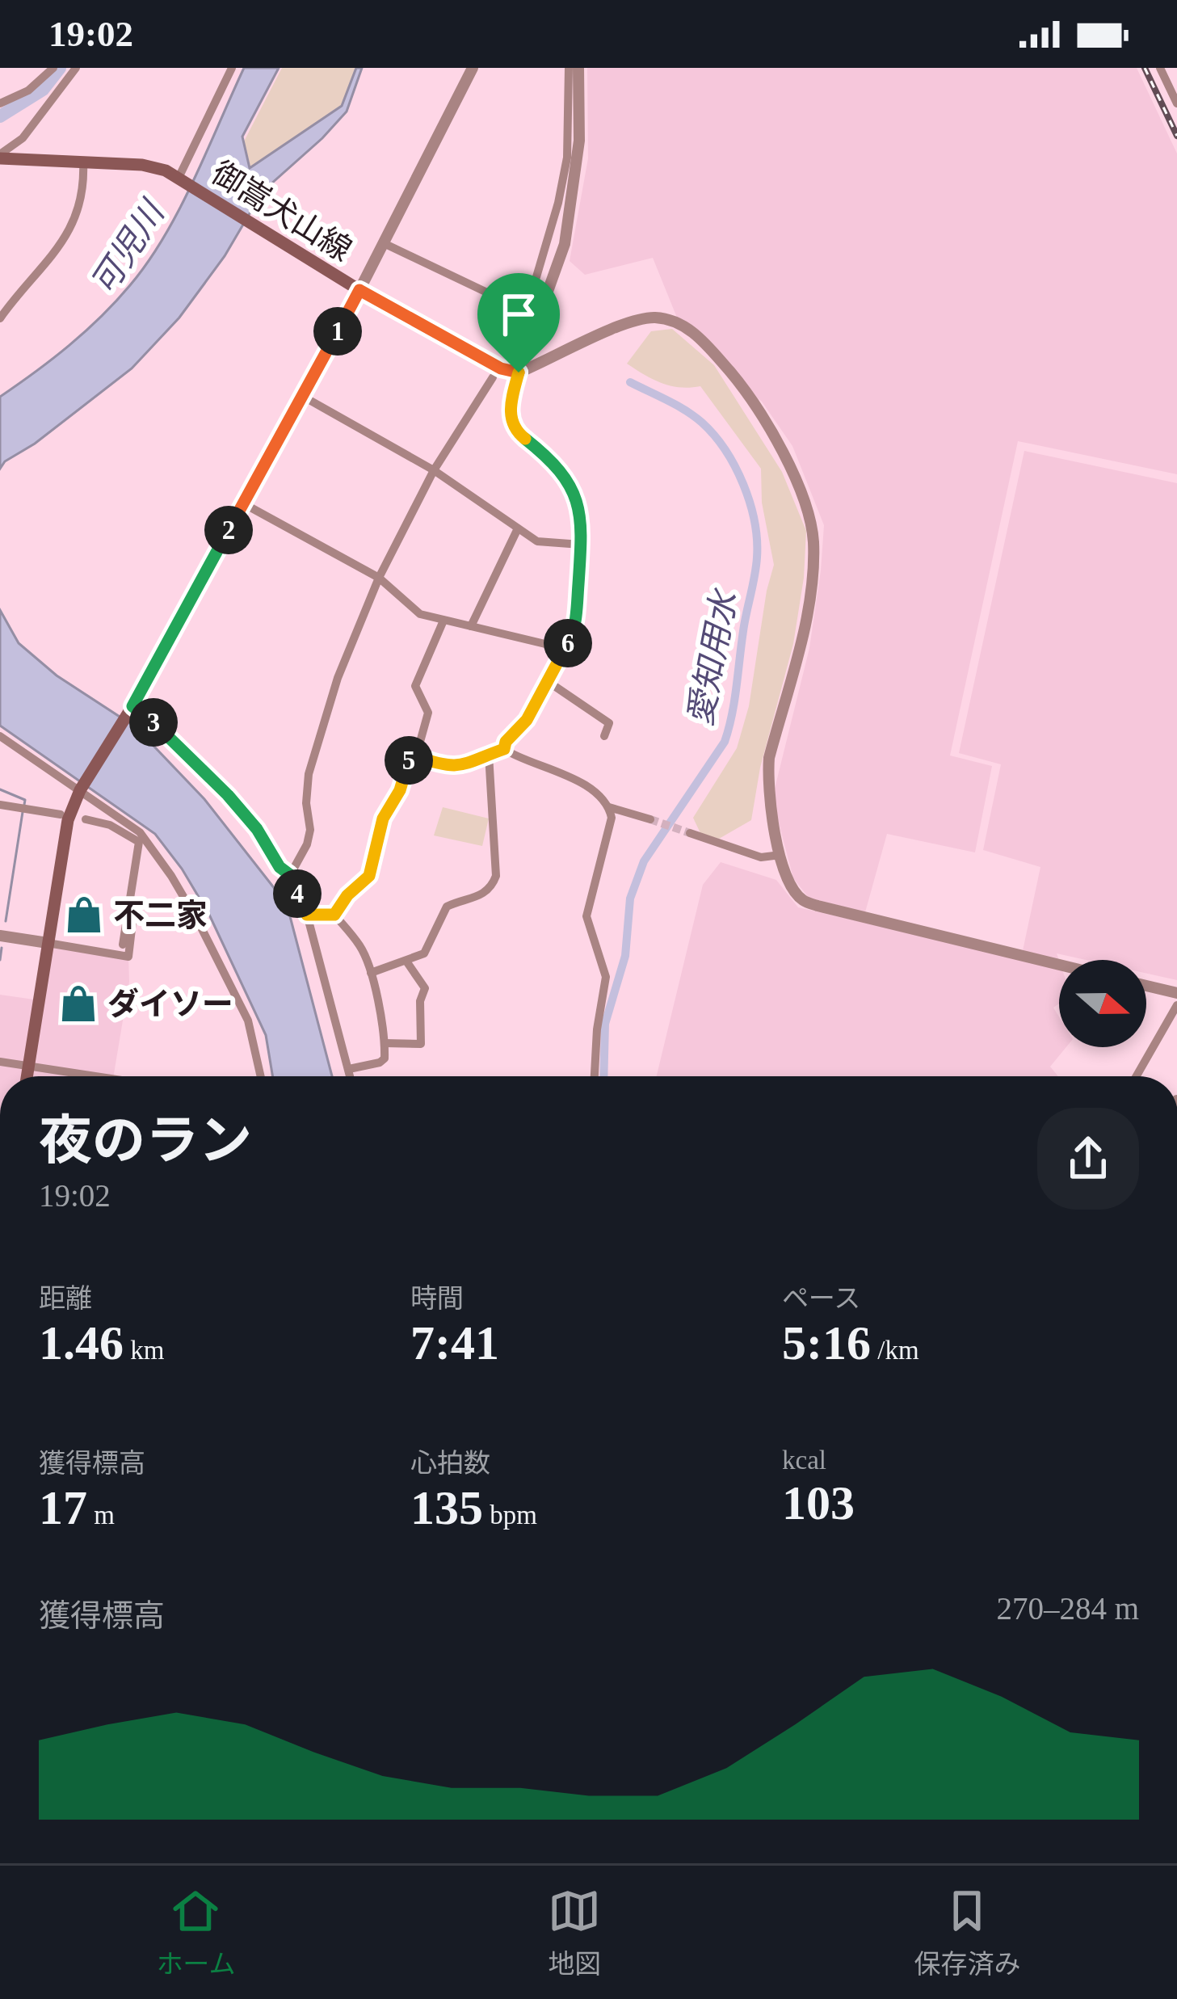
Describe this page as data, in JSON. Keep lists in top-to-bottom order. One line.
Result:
{"streets":{"main road":["御嵩犬山線"]},"water":["可児川","愛知用水"],"places":{"shop":["不二家","ダイソー"]},"north":"right","page":{"status":"19:02","pins":["1","2","6","3","5","4"],"heading":["夜のラン","19:02"],"stats":[["距離","1.46 km"],["時間","7:41"],["ペース","5:16 /km"],["獲得標高","17 m"],["心拍数","135 bpm"],["kcal","103"]],"chart":["獲得標高","270–284 m"],"tabs":["ホーム","地図","保存済み"]}}
